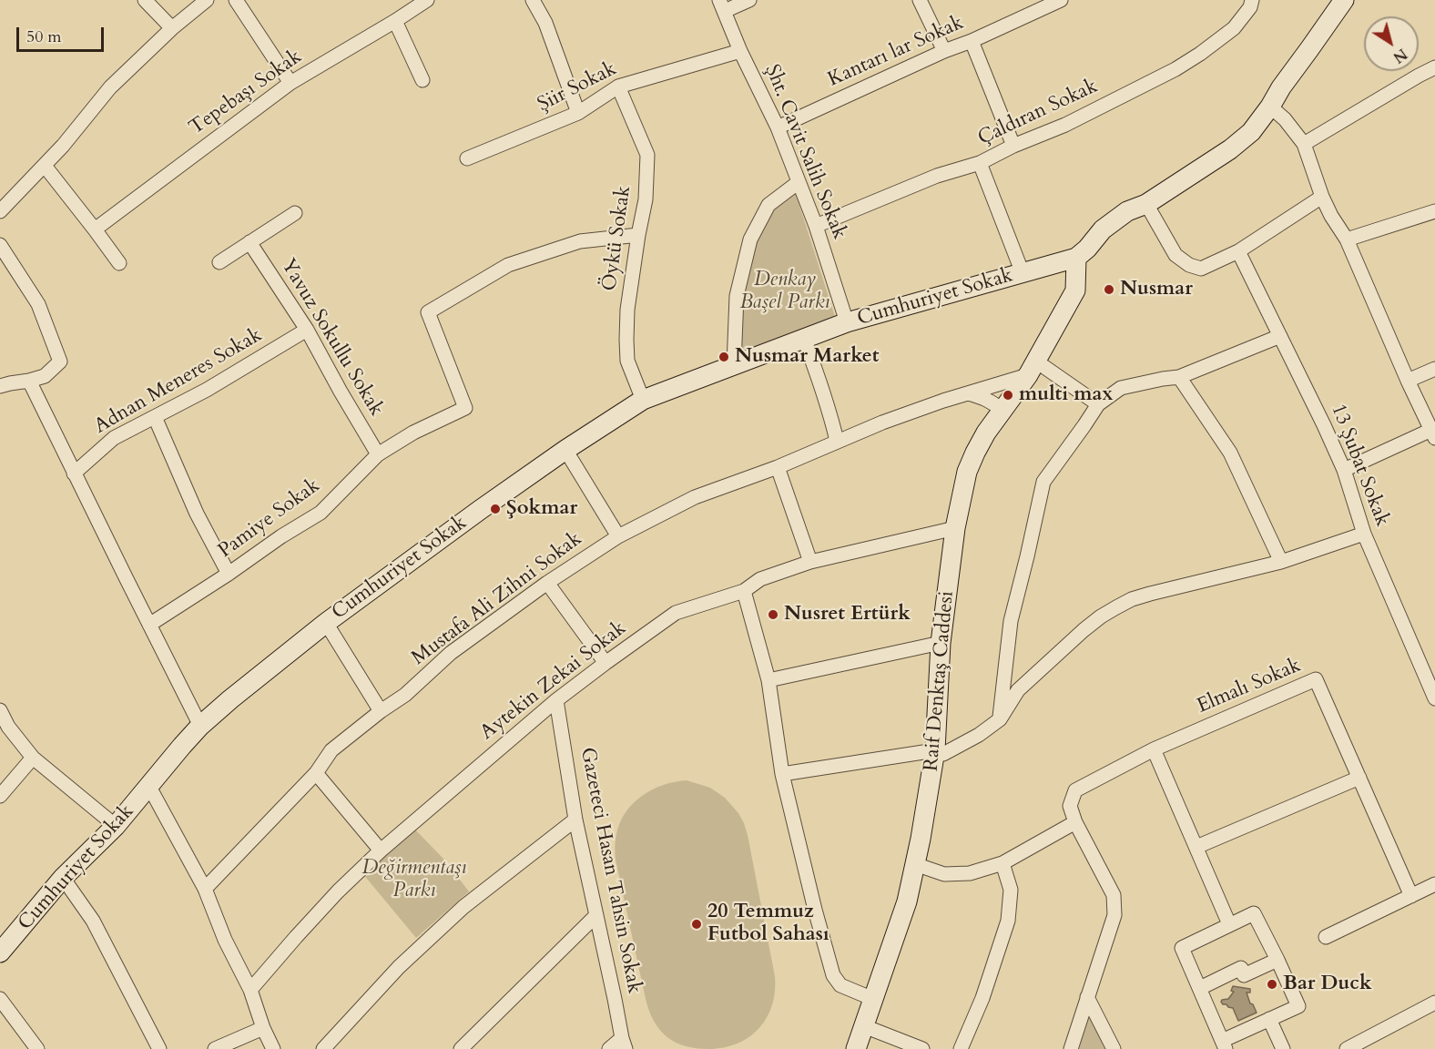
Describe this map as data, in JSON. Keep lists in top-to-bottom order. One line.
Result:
{"streets":{"street":["Kantarı lar Sokak","Şiir Sokak","Tepebaşı Sokak","Çaldıran Sokak","Şht. Cavit Salih Sokak","Öykü Sokak","Cumhuriyet Sokak","Yavuz Sokullu Sokak","Adnan Meneres Sokak","13 Şubat Sokak","Pamiye Sokak","Mustafa Ali Zihni Sokak","Aytekin Zekai Sokak","Raif Denktaş Caddesi","Elmalı Sokak","Gazeteci Hasan Tahsin Sokak"]},"crossings":[["Kantarı lar Sokak","Şht. Cavit Salih Sokak"],["Şiir Sokak","Şht. Cavit Salih Sokak"],["Şiir Sokak","Öykü Sokak"],["Çaldıran Sokak","Şht. Cavit Salih Sokak"],["Şht. Cavit Salih Sokak","Cumhuriyet Sokak"],["Öykü Sokak","Cumhuriyet Sokak"],["Öykü Sokak","Pamiye Sokak"],["Cumhuriyet Sokak","Raif Denktaş Caddesi"],["Yavuz Sokullu Sokak","Adnan Meneres Sokak"],["Yavuz Sokullu Sokak","Pamiye Sokak"],["Mustafa Ali Zihni Sokak","Raif Denktaş Caddesi"],["Aytekin Zekai Sokak","Raif Denktaş Caddesi"],["Aytekin Zekai Sokak","Gazeteci Hasan Tahsin Sokak"]],"parks":["Denkay Başel Parkı","Değirmentaşı Parkı"],"places":["Nusmar","Nusmar Market","multi max","Şokmar","Nusret Ertürk","20 Temmuz Futbol Sahası","Bar Duck"],"scale_bar":"50 m","north":"bottom right"}
